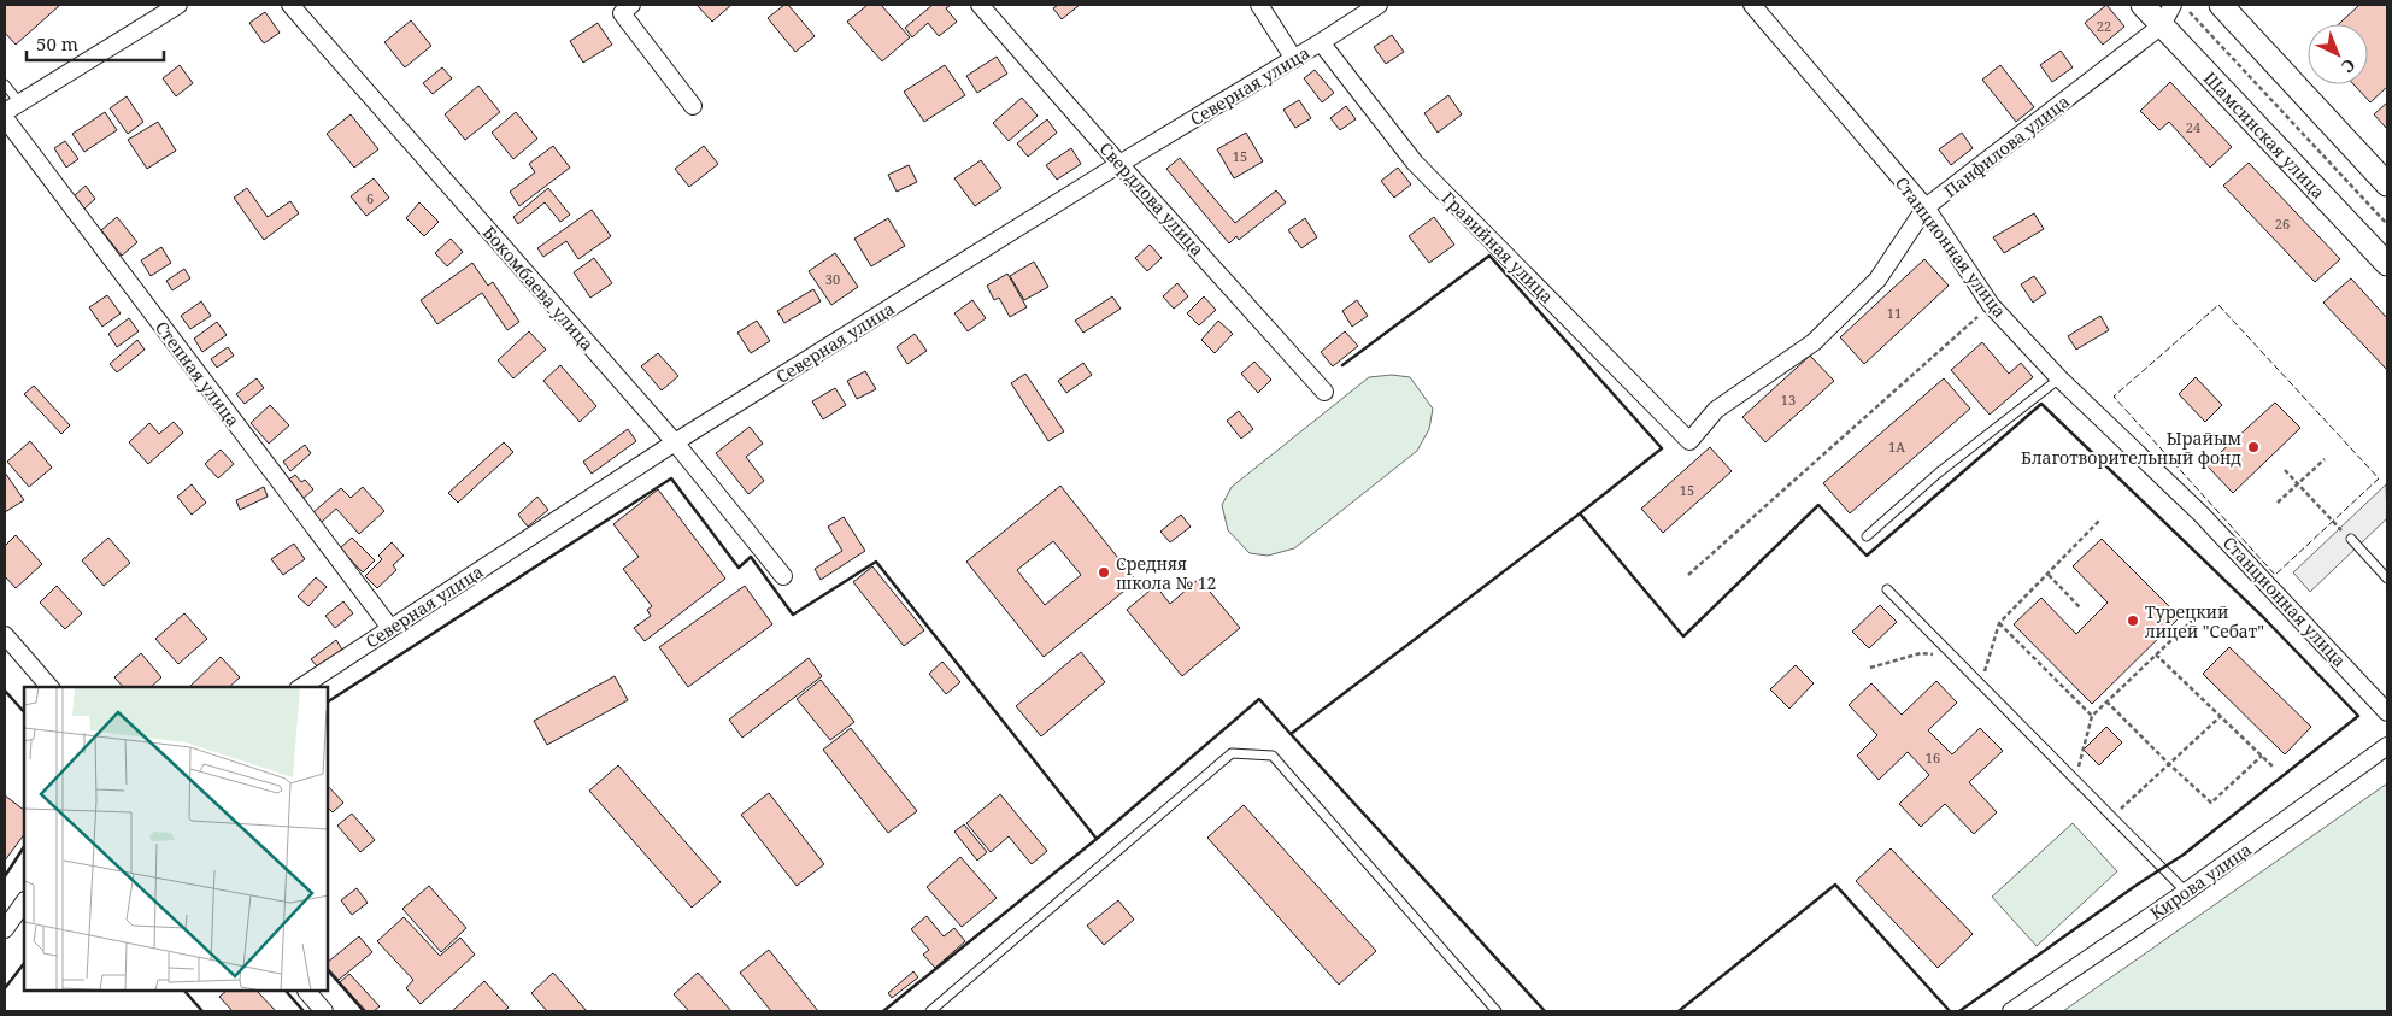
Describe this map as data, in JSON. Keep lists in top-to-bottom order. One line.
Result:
{"streets":{"main road":["Шамсинская улица"],"street":["Северная улица","Панфилова улица","Свердлова улица","Гравийная улица","Станционная улица","Бокомбаева улица","Степная улица","Кирова улица"]},"crossings":[["Северная улица","Свердлова улица"],["Северная улица","Гравийная улица"],["Северная улица","Бокомбаева улица"],["Северная улица","Степная улица"],["Шамсинская улица","Панфилова улица"],["Панфилова улица","Гравийная улица"],["Панфилова улица","Станционная улица"]],"places":["Ырайым Благотворительный фонд","Средняя школа № 12","Турецкий лицей \"Себат\""],"house_numbers":["22","24","15","6","26","30","11","13","1А","15","16"],"scale_bar":"50 m","north":"bottom right"}
